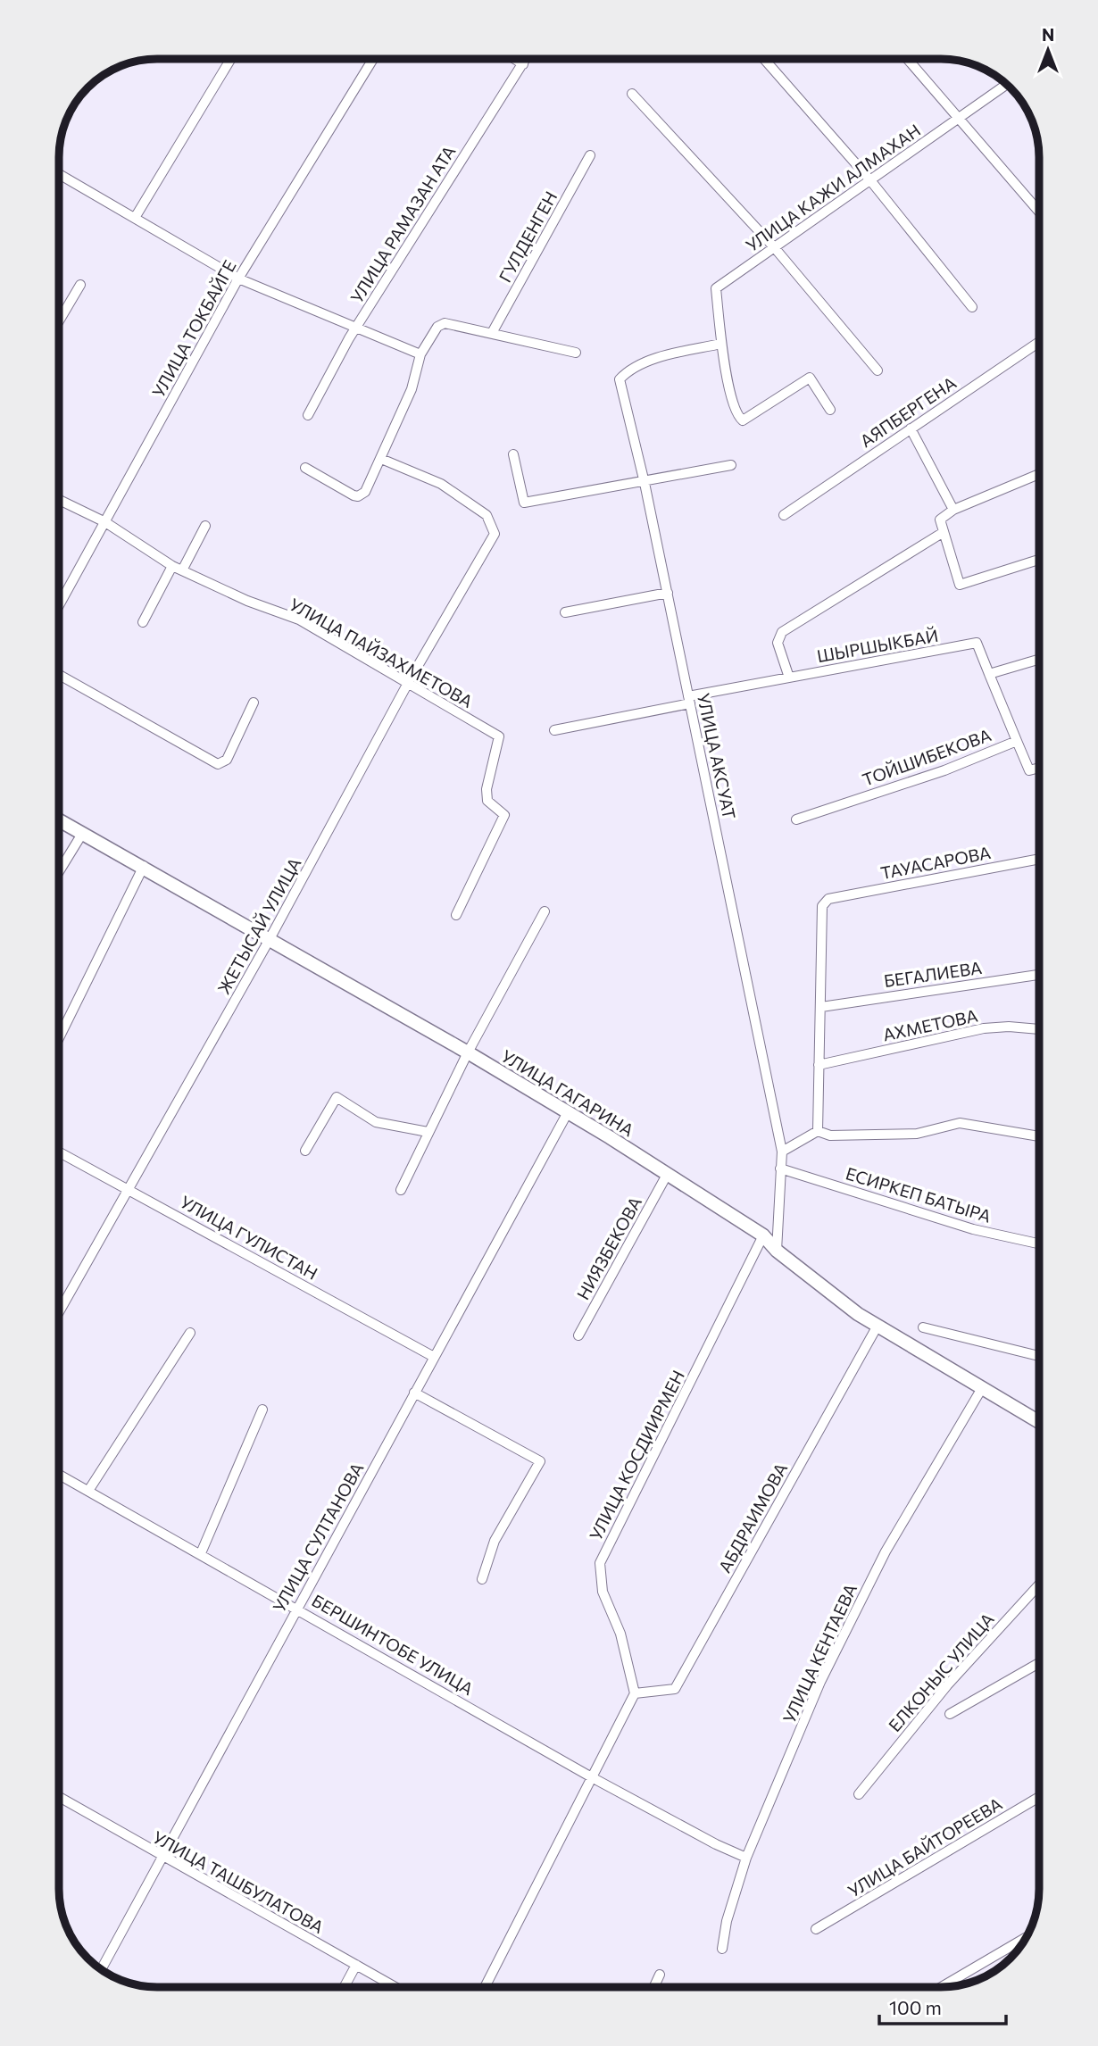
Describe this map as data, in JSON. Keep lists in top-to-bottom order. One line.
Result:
{"streets":{"main road":["УЛИЦА ГАГАРИНА"],"street":["УЛИЦА КАЖИ АЛМАХАН","УЛИЦА РАМАЗАН АТА","ГУЛДЕНГЕН","УЛИЦА ТОКБАЙГЕ","АЯПБЕРГЕНА","ШЫРШЫКБАЙ","УЛИЦА ПАЙЗАХМЕТОВА","УЛИЦА АКСУАТ","ТОЙШИБЕКОВА","ТАУАСАРОВА","ЖЕТЫСАЙ УЛИЦА","БЕГАЛИЕВА","АХМЕТОВА","ЕСИРКЕП БАТЫРА","УЛИЦА ГУЛИСТАН","НИЯЗБЕКОВА","УЛИЦА КОСДИИРМЕН","АБДРАИМОВА","УЛИЦА СУЛТАНОВА","БЕРШИНТОБЕ УЛИЦА","УЛИЦА КЕНТАЕВА","ЕЛКОНЫС УЛИЦА","УЛИЦА БАЙТОРЕЕВА","УЛИЦА ТАШБУЛАТОВА"]},"crossings":[["УЛИЦА КАЖИ АЛМАХАН","УЛИЦА АКСУАТ"],["УЛИЦА ТОКБАЙГЕ","УЛИЦА ПАЙЗАХМЕТОВА"],["ШЫРШЫКБАЙ","УЛИЦА АКСУАТ"],["УЛИЦА ПАЙЗАХМЕТОВА","ЖЕТЫСАЙ УЛИЦА"],["УЛИЦА АКСУАТ","УЛИЦА ГАГАРИНА"],["УЛИЦА АКСУАТ","ЕСИРКЕП БАТЫРА"],["ТАУАСАРОВА","БЕГАЛИЕВА"],["ЖЕТЫСАЙ УЛИЦА","УЛИЦА ГАГАРИНА"],["ЖЕТЫСАЙ УЛИЦА","УЛИЦА ГУЛИСТАН"],["УЛИЦА ГАГАРИНА","НИЯЗБЕКОВА"],["УЛИЦА ГАГАРИНА","УЛИЦА КОСДИИРМЕН"],["УЛИЦА ГАГАРИНА","АБДРАИМОВА"],["УЛИЦА ГАГАРИНА","УЛИЦА СУЛТАНОВА"],["УЛИЦА ГАГАРИНА","УЛИЦА КЕНТАЕВА"],["УЛИЦА ГУЛИСТАН","УЛИЦА СУЛТАНОВА"],["УЛИЦА КОСДИИРМЕН","АБДРАИМОВА"],["УЛИЦА СУЛТАНОВА","БЕРШИНТОБЕ УЛИЦА"],["УЛИЦА СУЛТАНОВА","УЛИЦА ТАШБУЛАТОВА"],["БЕРШИНТОБЕ УЛИЦА","УЛИЦА КЕНТАЕВА"]],"scale_bar":"100 m","north":"top"}
